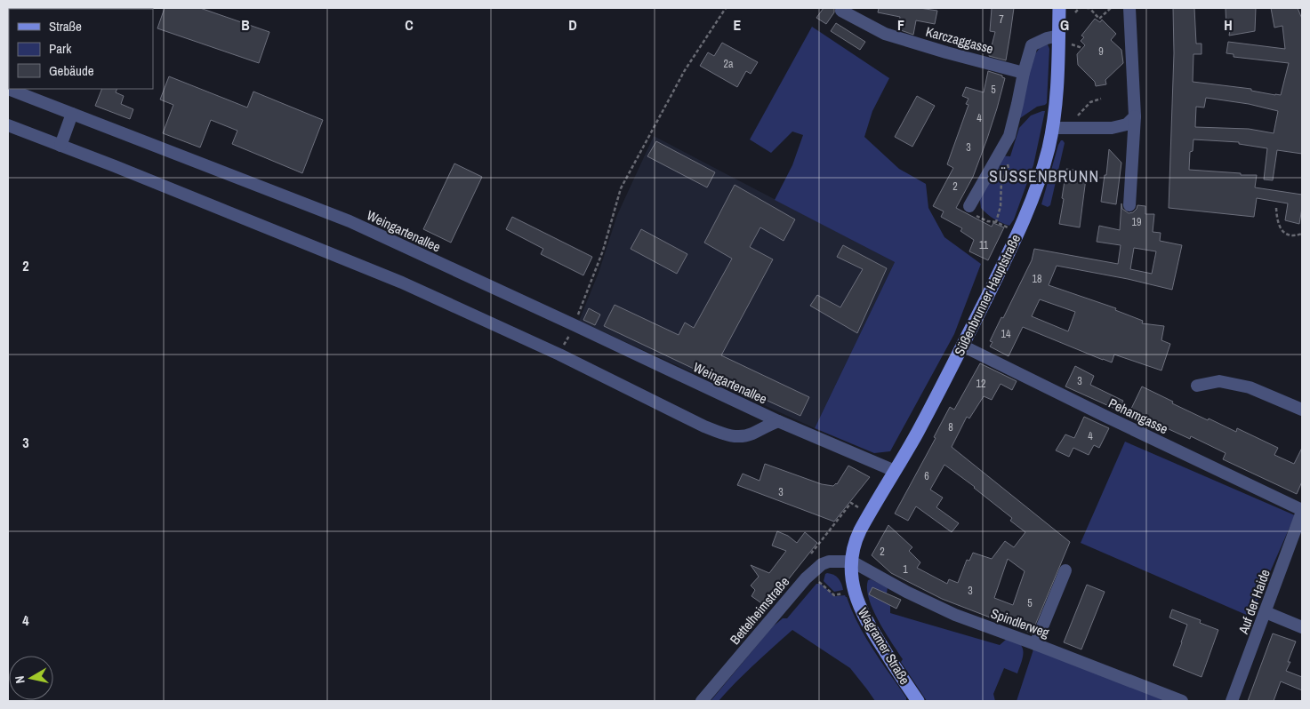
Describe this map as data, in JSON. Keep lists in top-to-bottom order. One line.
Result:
{"streets":{"main road":["Süßenbrunner Hauptstraße","Wagramer Straße"],"street":["Karczaggasse","Weingartenallee","Pehamgasse","Auf der Haide","Bettelheimstraße","Spindlerweg"]},"crossings":[["Weingartenallee","Süßenbrunner Hauptstraße"],["Süßenbrunner Hauptstraße","Pehamgasse"],["Süßenbrunner Hauptstraße","Bettelheimstraße"],["Süßenbrunner Hauptstraße","Spindlerweg"],["Süßenbrunner Hauptstraße","Wagramer Straße"],["Pehamgasse","Auf der Haide"],["Bettelheimstraße","Spindlerweg"],["Bettelheimstraße","Wagramer Straße"],["Spindlerweg","Wagramer Straße"]],"districts":["SÜSSENBRUNN"],"house_numbers":["7","9","2a","5","4","3","2","19","11","18","14","3","12","8","4","6","3","2","1","3","5"],"legend":["Straße","Park","Gebäude"],"north":"left","grid":{"columns":["B","C","D","E","F","G","H"],"rows":["2","3","4"]}}
